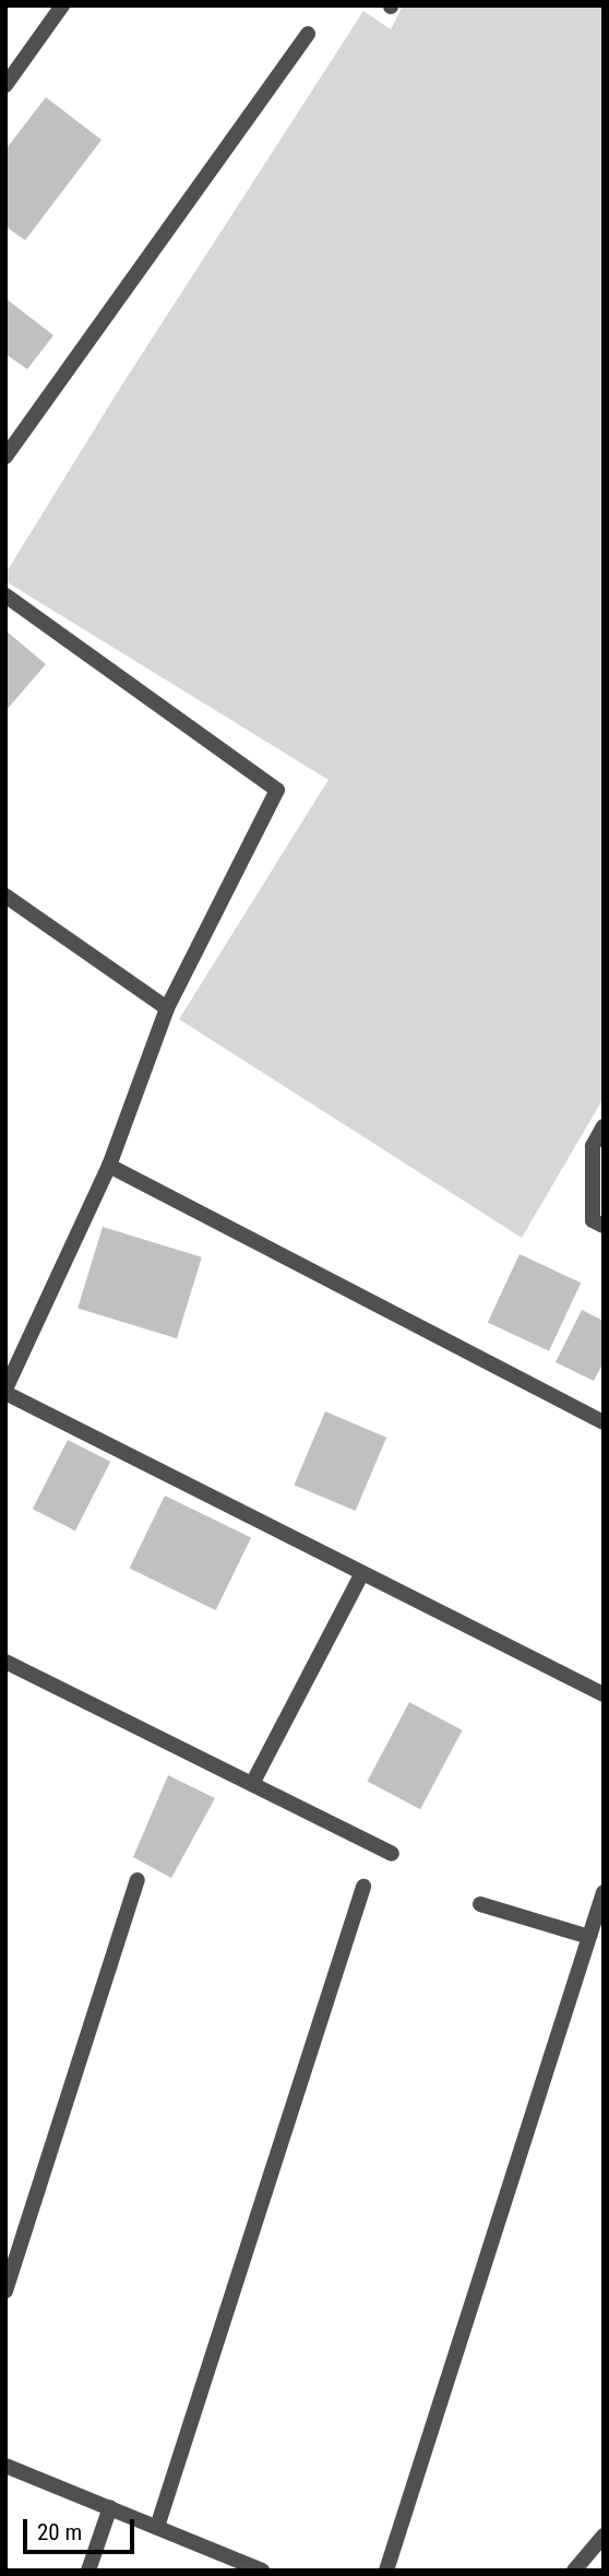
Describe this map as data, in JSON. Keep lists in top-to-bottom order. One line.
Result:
{"scale_bar":"20 m"}
